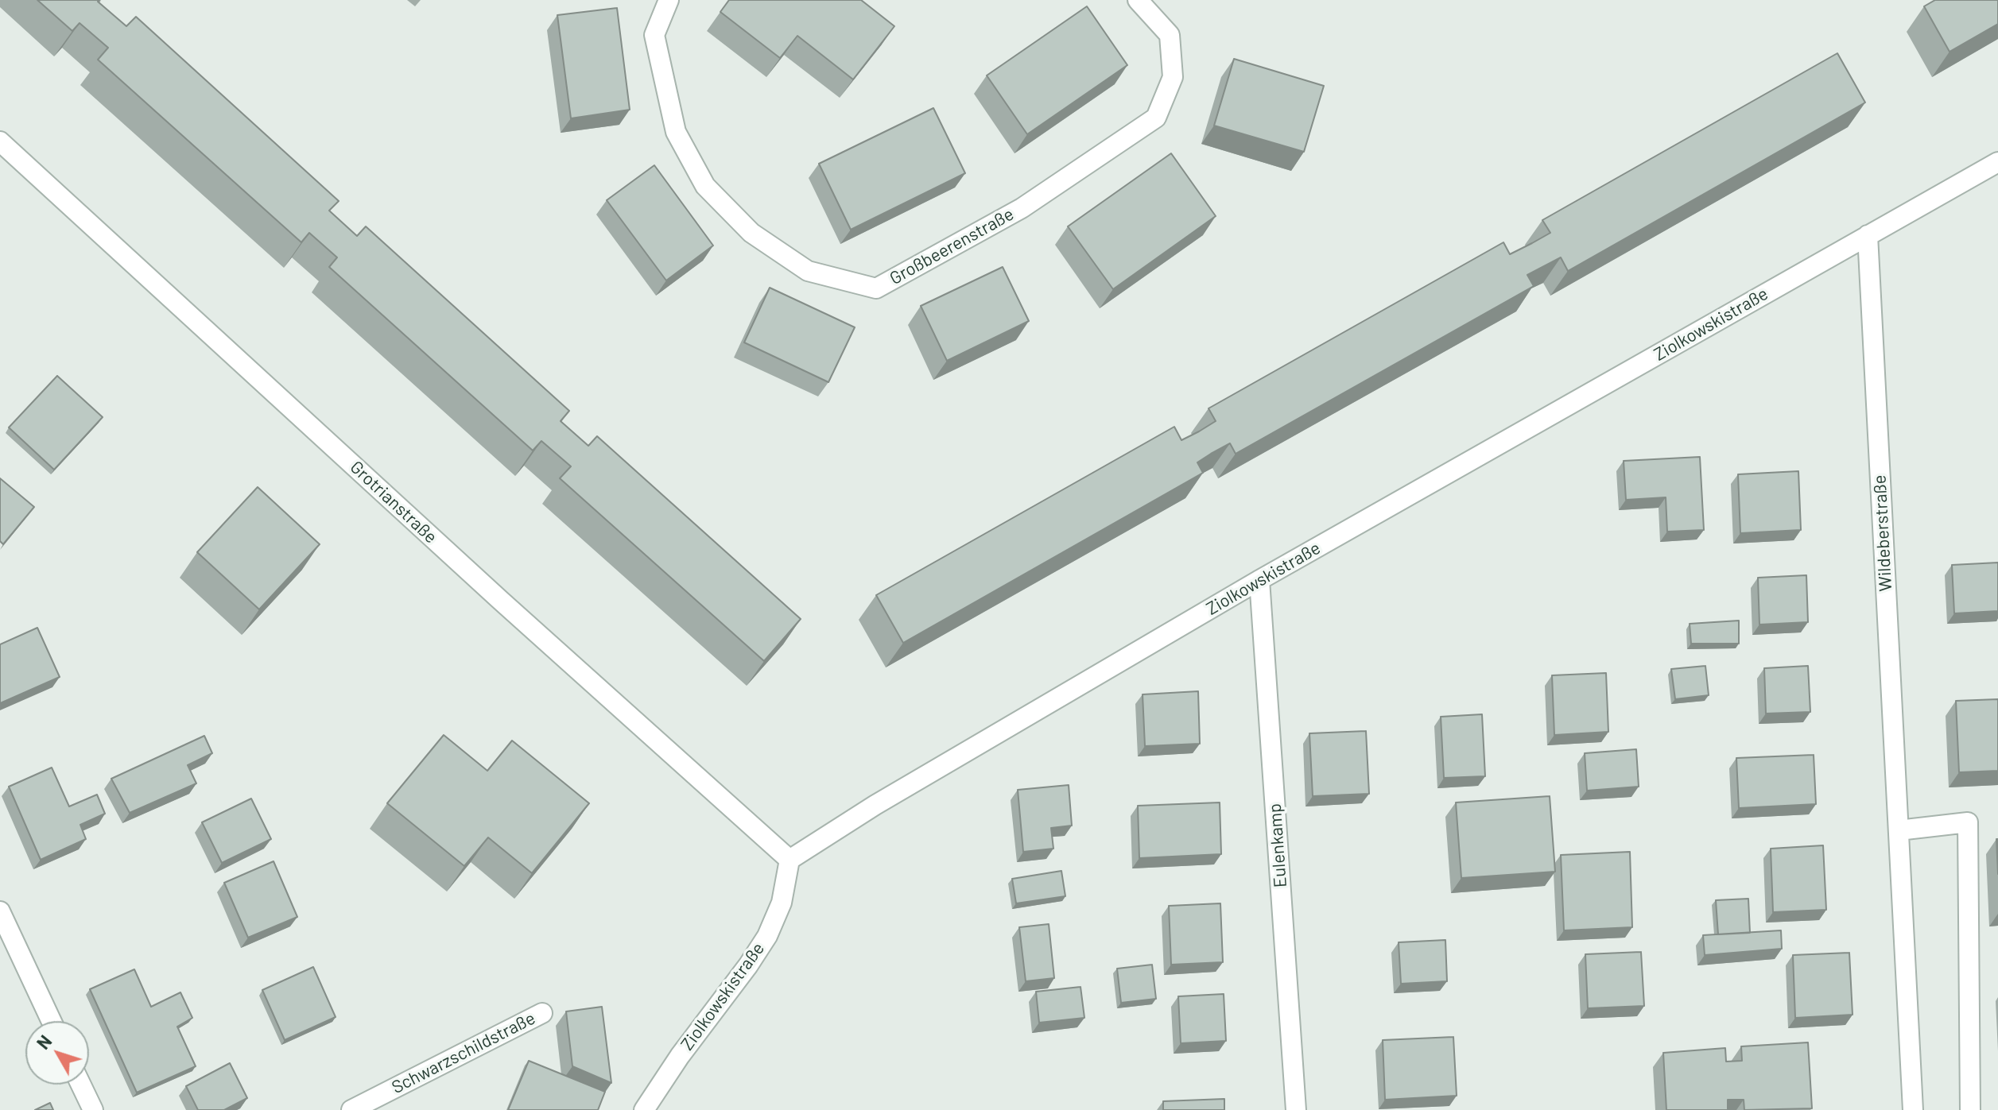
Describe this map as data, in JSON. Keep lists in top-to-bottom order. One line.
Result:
{"streets":{"street":["Großbeerenstraße","Ziolkowskistraße","Grotrianstraße","Wildeberstraße","Eulenkamp","Schwarzschildstraße"]},"crossings":[["Ziolkowskistraße","Grotrianstraße"],["Ziolkowskistraße","Wildeberstraße"],["Ziolkowskistraße","Eulenkamp"]],"north":"top left"}
